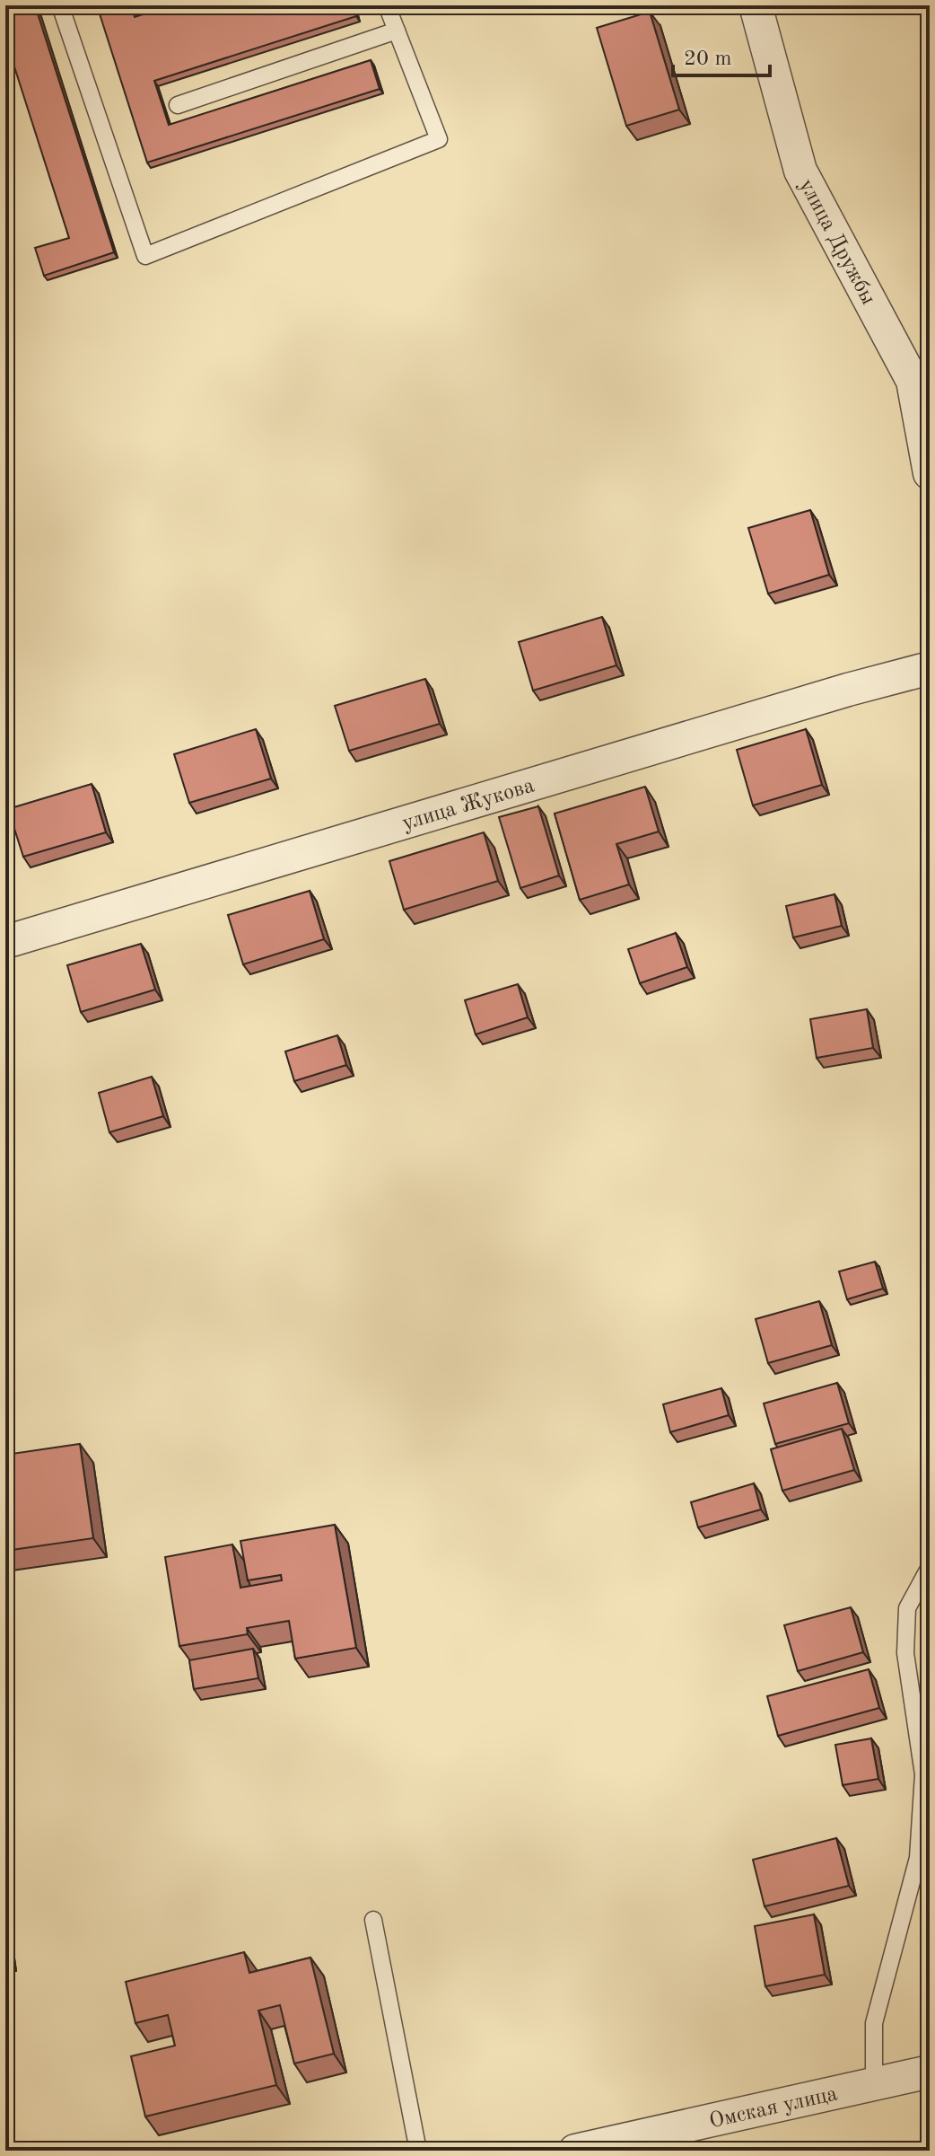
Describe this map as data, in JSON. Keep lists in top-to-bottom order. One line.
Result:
{"streets":{"street":["улица Дружбы","улица Жукова","Омская улица"]},"scale_bar":"20 m"}
